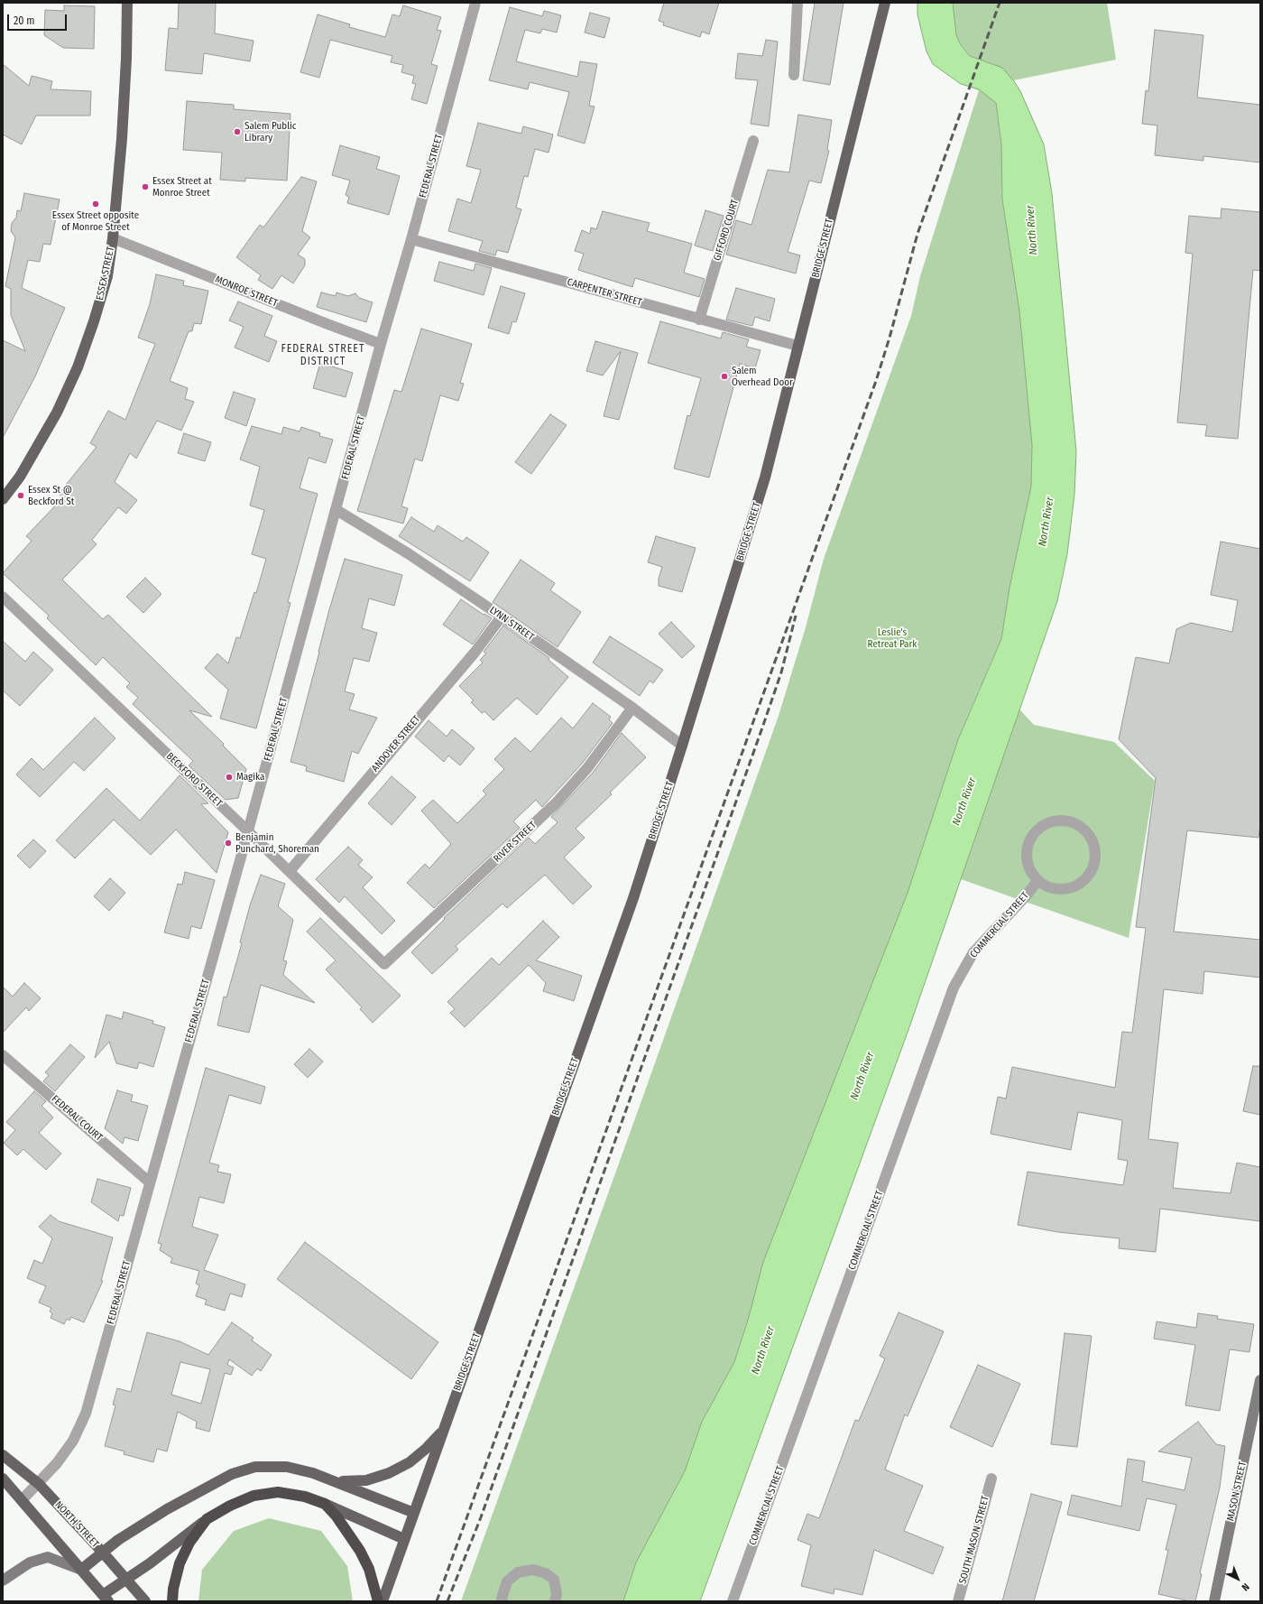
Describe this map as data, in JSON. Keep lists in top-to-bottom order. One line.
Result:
{"streets":{"main road":["BRIDGE STREET","ESSEX STREET","NORTH STREET"],"street":["FEDERAL STREET","GIFFORD COURT","MONROE STREET","CARPENTER STREET","LYNN STREET","ANDOVER STREET","BECKFORD STREET","RIVER STREET","COMMERCIAL STREET","FEDERAL COURT","MASON STREET","SOUTH MASON STREET"]},"crossings":[["FEDERAL STREET","MONROE STREET"],["FEDERAL STREET","CARPENTER STREET"],["FEDERAL STREET","LYNN STREET"],["FEDERAL STREET","BECKFORD STREET"],["FEDERAL STREET","FEDERAL COURT"],["FEDERAL STREET","NORTH STREET"],["GIFFORD COURT","CARPENTER STREET"],["BRIDGE STREET","CARPENTER STREET"],["BRIDGE STREET","LYNN STREET"],["ESSEX STREET","MONROE STREET"],["LYNN STREET","ANDOVER STREET"],["LYNN STREET","RIVER STREET"],["ANDOVER STREET","BECKFORD STREET"],["BECKFORD STREET","RIVER STREET"]],"districts":["FEDERAL STREET DISTRICT"],"water":["North River"],"parks":["Leslie's Retreat Park"],"places":["Salem Public Library","Essex Street at Monroe Street","Essex Street opposite of Monroe Street","Salem Overhead Door","Essex St @ Beckford St","Magika","Benjamin Punchard, Shoreman"],"scale_bar":"20 m","north":"bottom right"}
